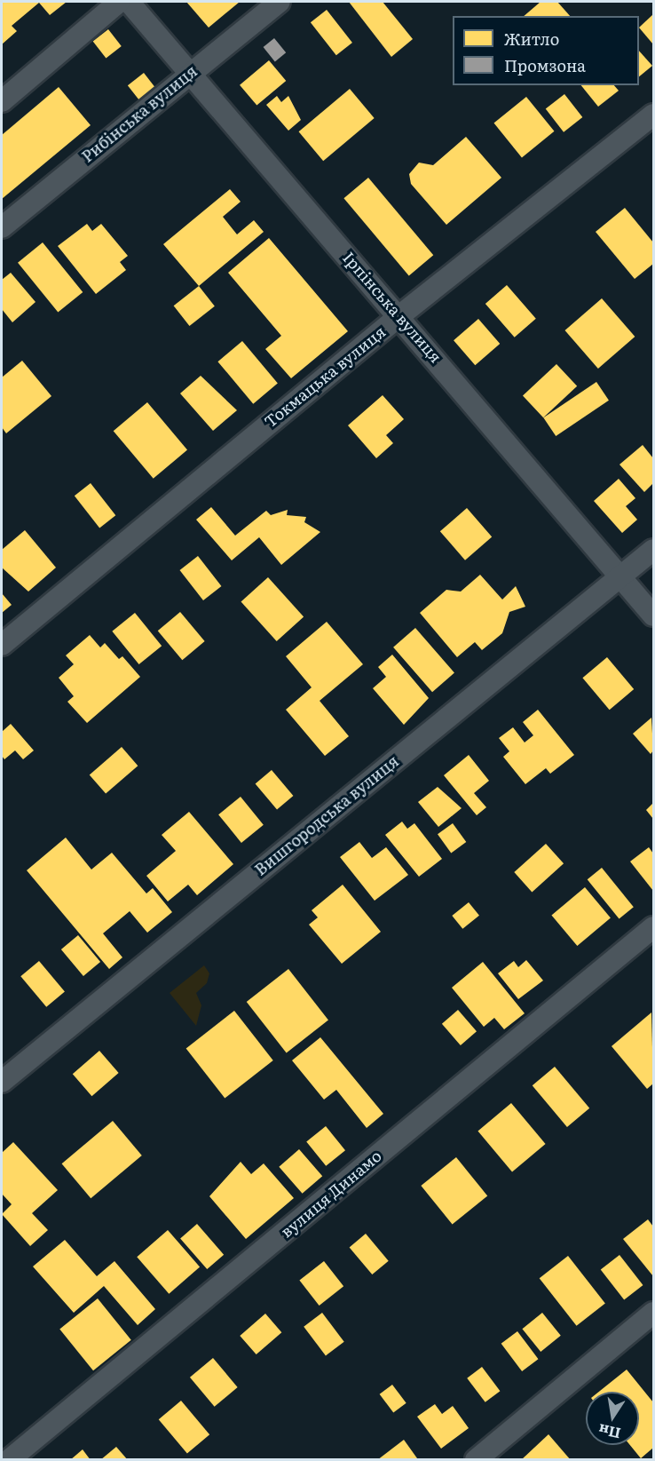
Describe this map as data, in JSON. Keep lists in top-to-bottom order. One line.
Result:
{"streets":{"street":["Рибінська вулиця","Ірпінська вулиця","Токмацька вулиця","Вишгородська вулиця","вулиця Динамо"]},"crossings":[["Рибінська вулиця","Ірпінська вулиця"],["Ірпінська вулиця","Токмацька вулиця"],["Ірпінська вулиця","Вишгородська вулиця"]],"legend":["Житло","Промзона"],"north":"bottom"}
